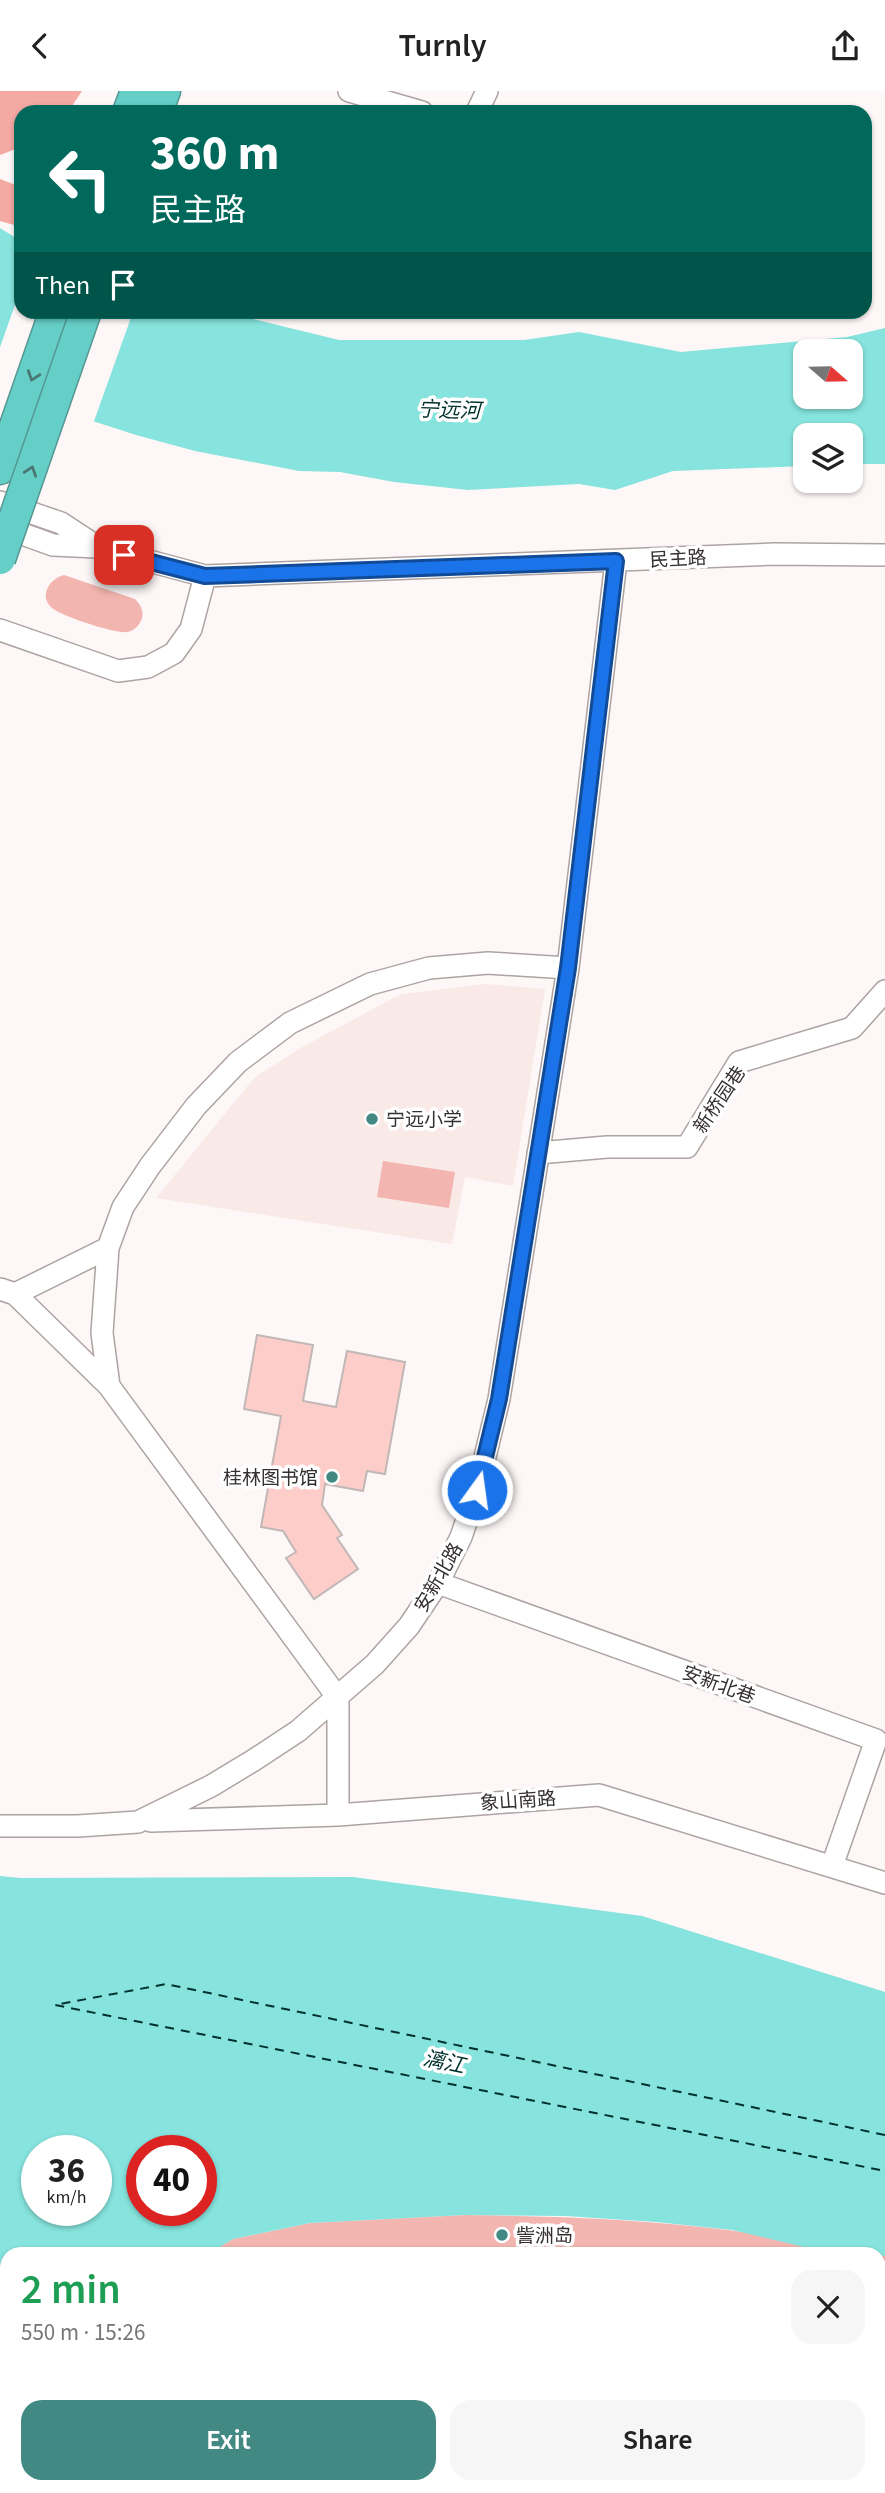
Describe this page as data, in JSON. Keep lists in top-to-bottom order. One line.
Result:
{"streets":{"street":["民主路","新桥园巷","安新北路","安新北巷","象山南路"]},"crossings":[["民主路","安新北路"],["新桥园巷","安新北路"],["安新北路","安新北巷"],["安新北路","象山南路"],["安新北巷","象山南路"]],"water":["宁远河","漓江"],"places":["宁远小学","桂林图书馆","訾洲岛"],"north":"right","page":{"header":"Turnly","turn":["360 m","民主路"],"then":"Then","speed":"36 km/h","limit":"40","heading":["2 min","550 m · 15:26"],"buttons":["Exit","Share"]}}
